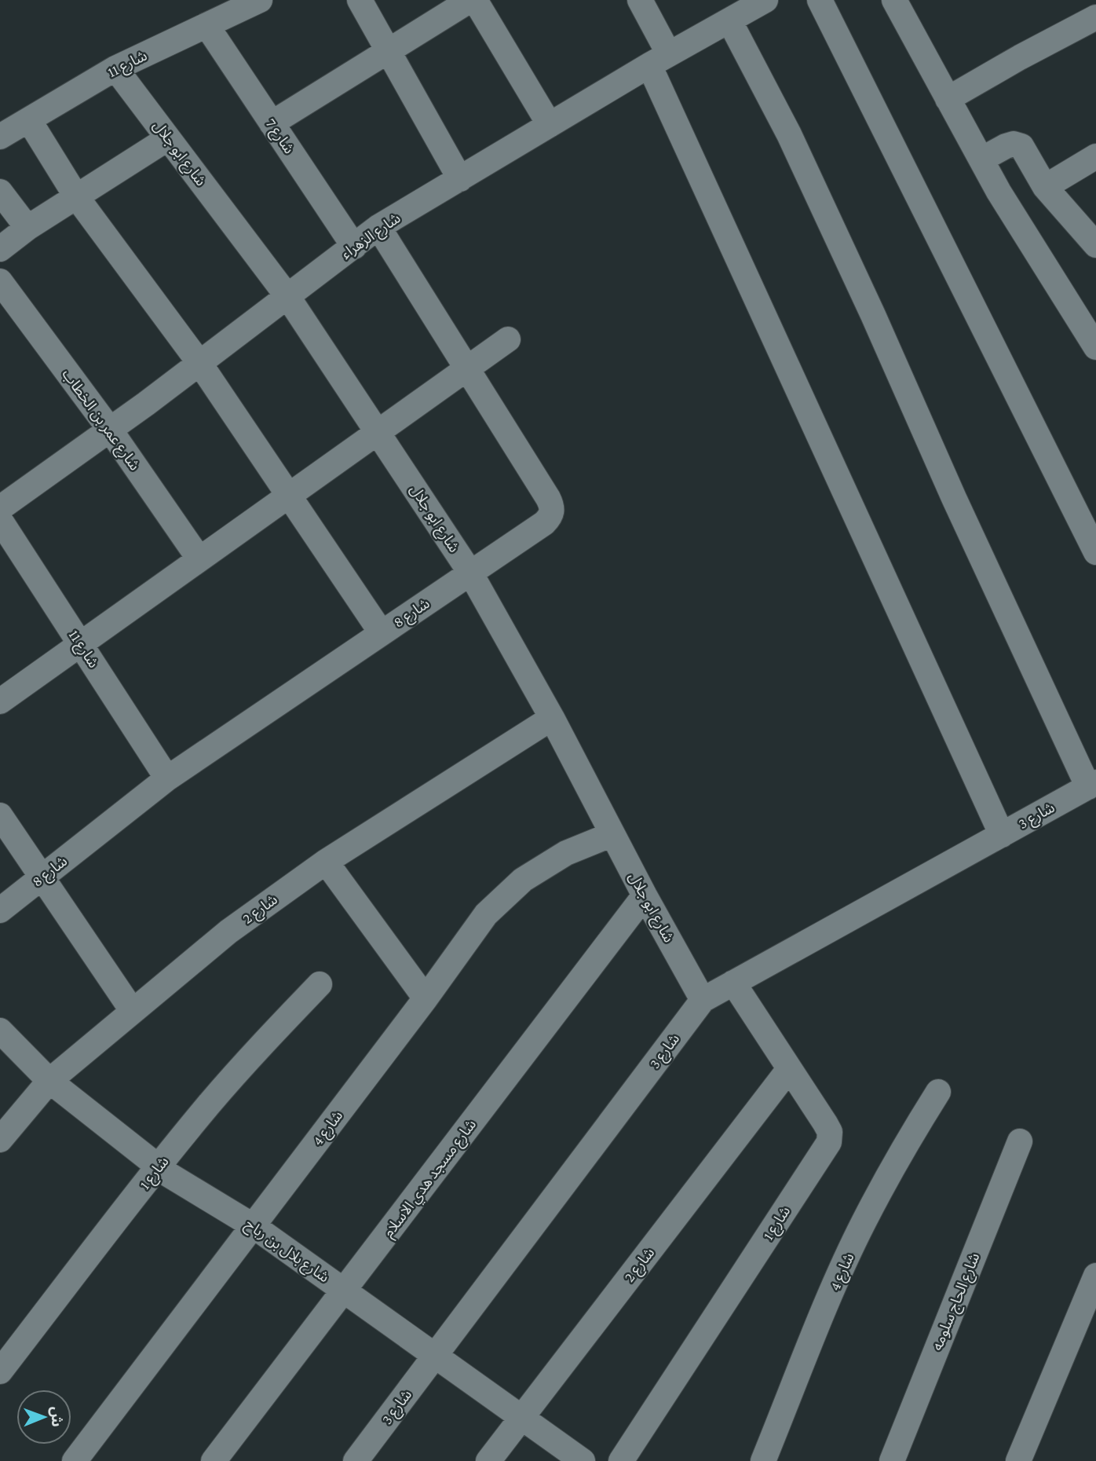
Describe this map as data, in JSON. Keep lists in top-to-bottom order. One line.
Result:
{"streets":{"street":["شارع 11","شارع 7","شارع ابو جلال","شارع الزهراء","شارع عمر بن الخطاب","شارع 8","شارع 3","شارع 2","شارع 4","شارع 1","شارع مسجد هدي الاسلام","شارع بلال بن رباح","شارع الحاج سلومه"]},"crossings":[["شارع 11","شارع 7"],["شارع 11","شارع ابو جلال"],["شارع 11","شارع 8"],["شارع 7","شارع الزهراء"],["شارع ابو جلال","شارع الزهراء"],["شارع ابو جلال","شارع 8"],["شارع ابو جلال","شارع 3"],["شارع ابو جلال","شارع 2"],["شارع ابو جلال","شارع 4"],["شارع ابو جلال","شارع مسجد هدي الاسلام"],["شارع الزهراء","شارع عمر بن الخطاب"],["شارع الزهراء","شارع 8"],["شارع 3","شارع 1"],["شارع 3","شارع بلال بن رباح"],["شارع 2","شارع 1"],["شارع 2","شارع بلال بن رباح"],["شارع 4","شارع بلال بن رباح"],["شارع 1","شارع بلال بن رباح"],["شارع مسجد هدي الاسلام","شارع بلال بن رباح"]],"north":"right"}
